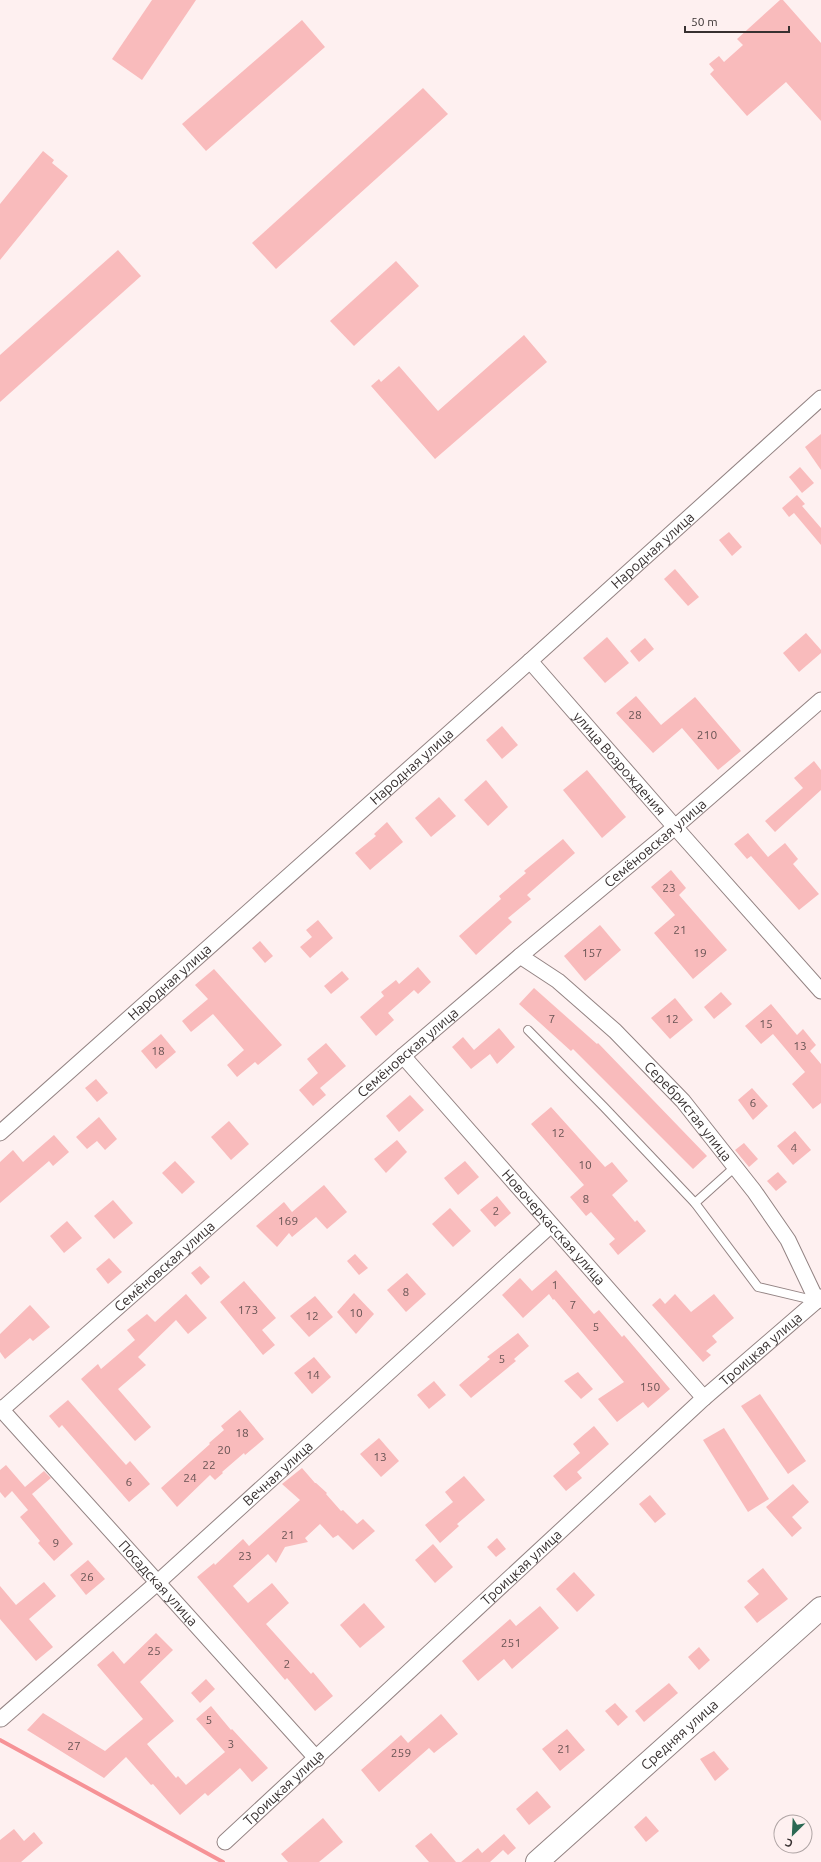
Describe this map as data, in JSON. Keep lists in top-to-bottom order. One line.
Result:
{"streets":{"street":["Народная улица","улица Возрождения","Семёновская улица","Серебристая улица","Новочеркасская улица","Троицкая улица","Вечная улица","Посадская улица","Средняя улица"]},"crossings":[["Народная улица","улица Возрождения"],["улица Возрождения","Семёновская улица"],["Семёновская улица","Серебристая улица"],["Семёновская улица","Новочеркасская улица"],["Семёновская улица","Посадская улица"],["Серебристая улица","Троицкая улица"],["Новочеркасская улица","Троицкая улица"],["Новочеркасская улица","Вечная улица"],["Троицкая улица","Посадская улица"],["Вечная улица","Посадская улица"]],"house_numbers":["28","210","23","21","157","19","7","12","15","13","18","6","12","4","10","8","2","169","1","8","7","173","10","12","5","5","14","150","18","20","13","22","24","6","21","9","23","26","251","25","2","5","3","27","21","259"],"scale_bar":"50 m","north":"bottom left"}
